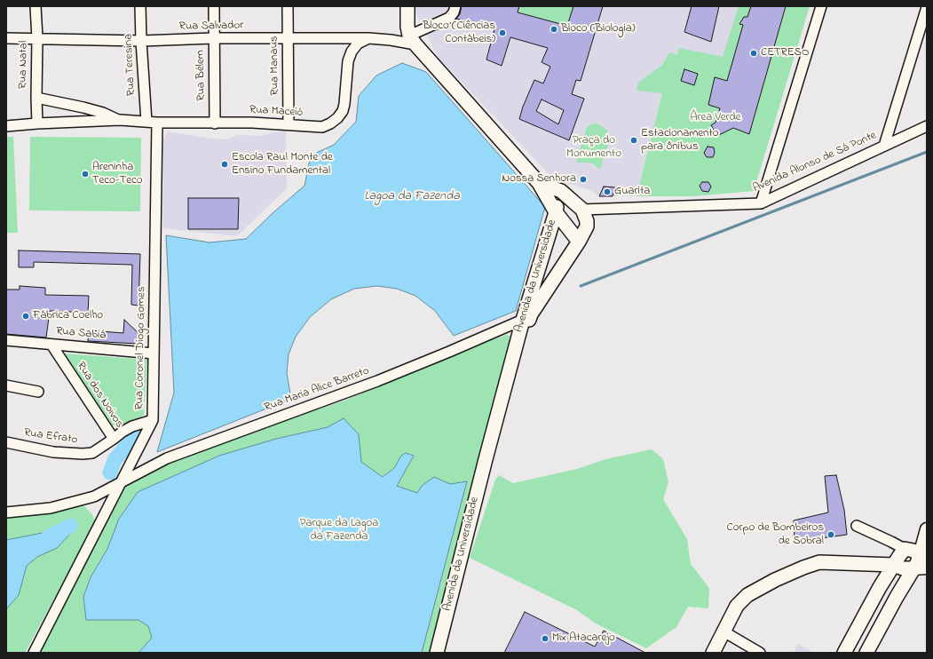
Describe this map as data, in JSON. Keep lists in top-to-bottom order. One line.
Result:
{"streets":{"main road":["Avenida da Universidade"],"street":["Rua Salvador","Rua Natal","Rua Teresina","Rua Manaus","Rua Bélem","Rua Maceió","Avenida Alonso de Sá Ponte","Rua Sabiá","Rua Coronel Diogo Gomes","Rua Maria Alice Barreto","Rua dos Noivos","Rua Efrato"]},"crossings":[["Rua Salvador","Rua Natal"],["Rua Salvador","Rua Teresina"],["Rua Salvador","Rua Manaus"],["Rua Salvador","Rua Bélem"],["Rua Salvador","Rua Maceió"],["Rua Salvador","Avenida da Universidade"],["Rua Natal","Rua Maceió"],["Rua Teresina","Rua Maceió"],["Rua Manaus","Rua Maceió"],["Rua Bélem","Rua Maceió"],["Rua Maceió","Rua Coronel Diogo Gomes"],["Avenida Alonso de Sá Ponte","Avenida da Universidade"],["Avenida da Universidade","Rua Maria Alice Barreto"],["Rua Sabiá","Rua Coronel Diogo Gomes"],["Rua Sabiá","Rua dos Noivos"],["Rua Coronel Diogo Gomes","Rua Maria Alice Barreto"],["Rua dos Noivos","Rua Efrato"]],"water":["Lagoa da Fazenda"],"parks":["Área Verde","Praça do Monumento","Parque da Lagoa da Fazenda"],"places":["Bloco (Biologia)","Bloco (Ciências Contábeis)","CETRESO","Estacionamento para ônibus","Escola Raul Monte de Ensino Fundamental","Areninha Teco-Teco","Nossa Senhora","Guarita","Fábrica Coelho","Corpo de Bombeiros de Sobral","Mix Atacarejo"]}
